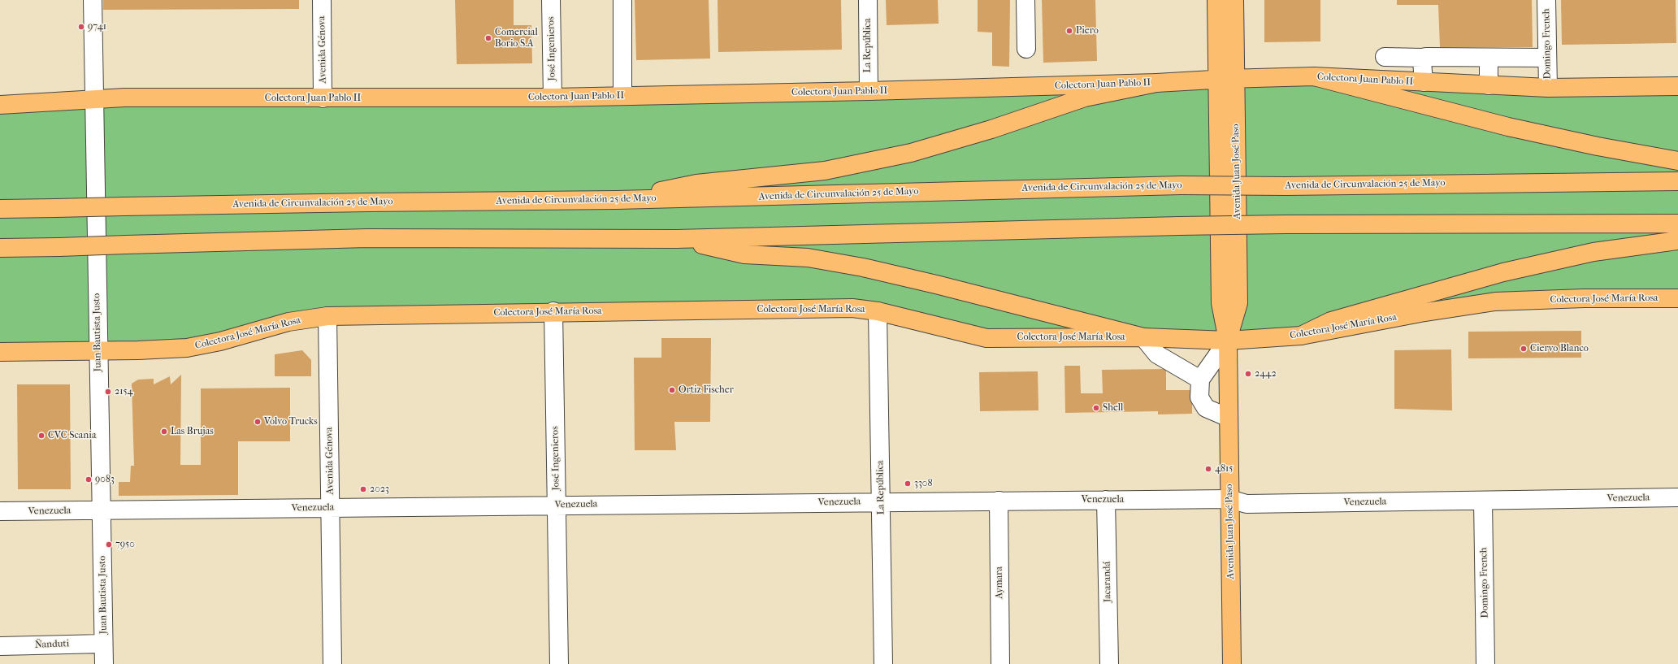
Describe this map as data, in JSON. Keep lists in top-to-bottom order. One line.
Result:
{"streets":{"main road":["Colectora Juan Pablo II","Avenida Juan José Paso","Avenida de Circunvalación 25 de Mayo","Colectora José María Rosa"],"street":["Domingo French","La República","José Ingenieros","Avenida Génova","Juan Bautista Justo","Venezuela","Jacarandá","Aymara","Ñanduti"]},"crossings":[["Domingo French","Colectora Juan Pablo II"],["Domingo French","Venezuela"],["La República","Colectora Juan Pablo II"],["La República","Colectora José María Rosa"],["La República","Venezuela"],["José Ingenieros","Colectora Juan Pablo II"],["José Ingenieros","Colectora José María Rosa"],["José Ingenieros","Venezuela"],["Avenida Génova","Colectora Juan Pablo II"],["Avenida Génova","Colectora José María Rosa"],["Avenida Génova","Venezuela"],["Colectora Juan Pablo II","Avenida Juan José Paso"],["Colectora Juan Pablo II","Juan Bautista Justo"],["Avenida Juan José Paso","Colectora José María Rosa"],["Avenida Juan José Paso","Venezuela"],["Colectora José María Rosa","Juan Bautista Justo"],["Juan Bautista Justo","Venezuela"],["Juan Bautista Justo","Ñanduti"],["Venezuela","Jacarandá"],["Venezuela","Aymara"]],"places":["9741","Piero","Comercial Borio S.A","Ciervo Blanco","2442","Ortiz Fischer","2154","Shell","Volvo Trucks","Las Brujas","CVC Scania","4815","9083","3308","2023","7950"]}
